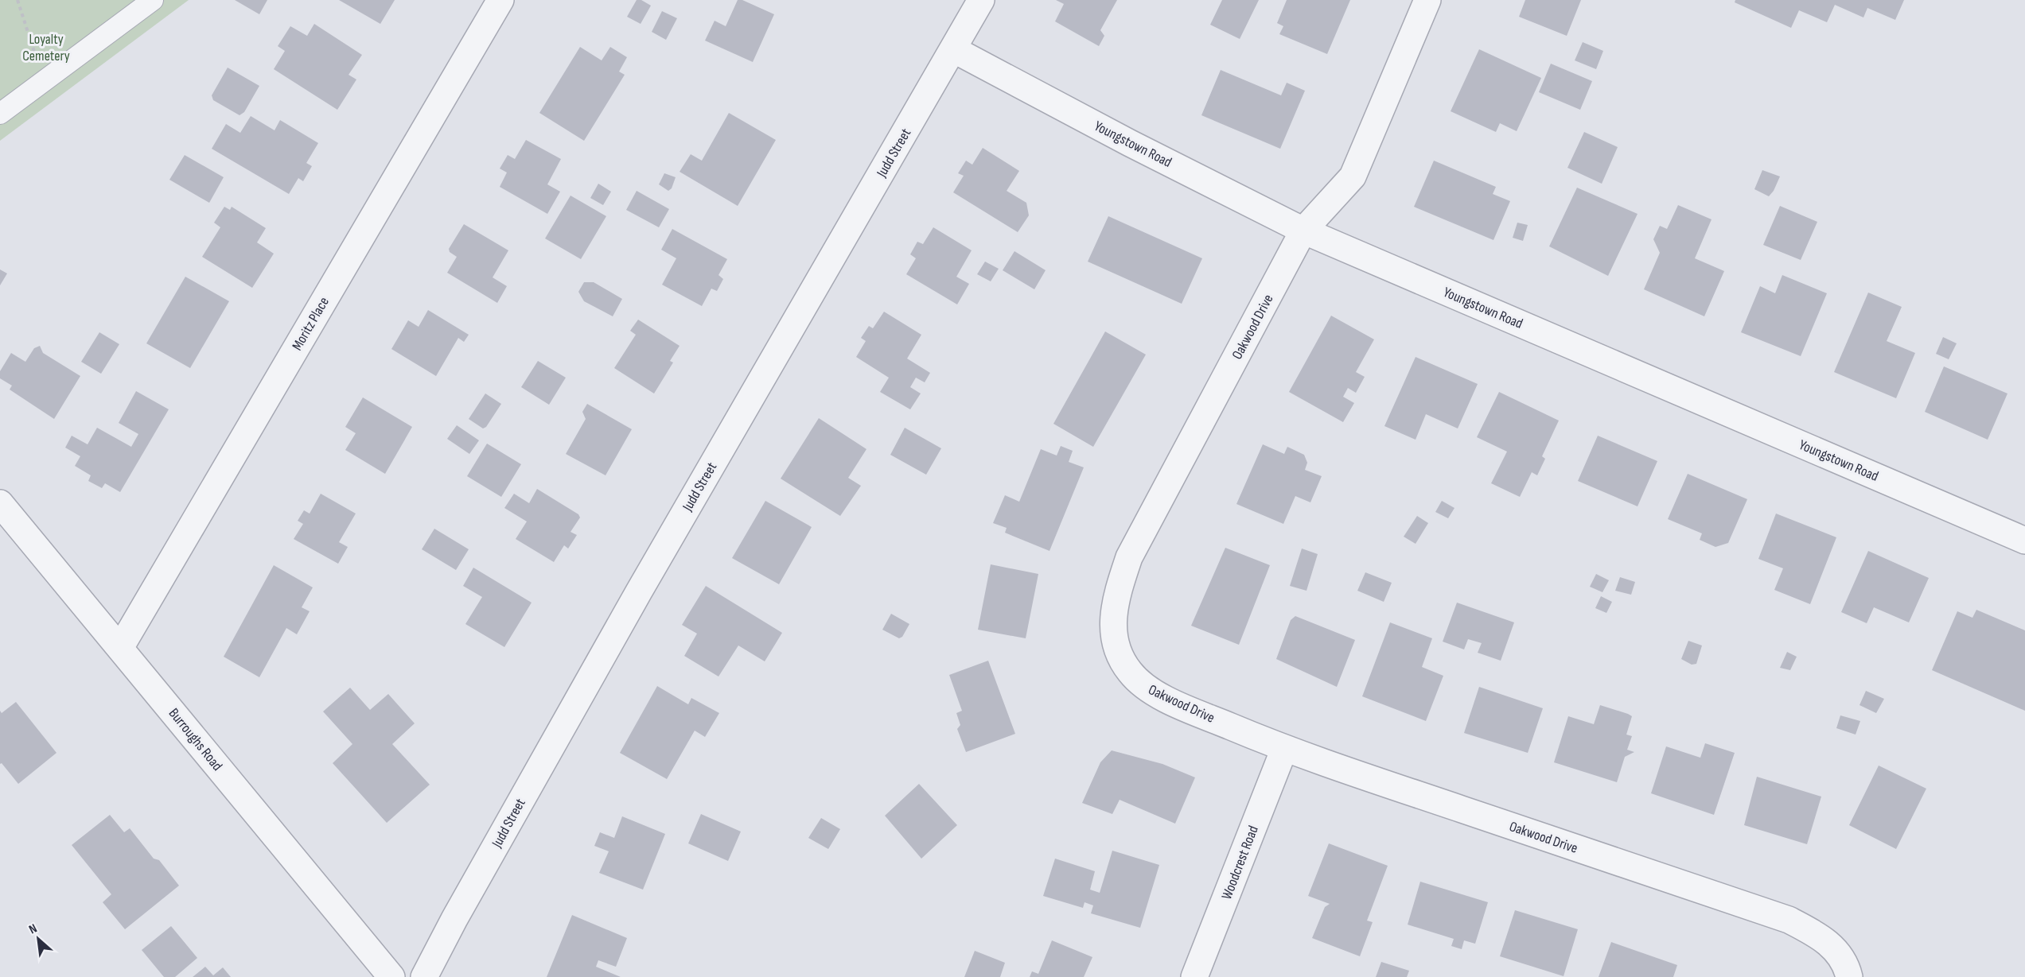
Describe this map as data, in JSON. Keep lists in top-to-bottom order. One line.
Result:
{"streets":{"street":["Youngstown Road","Judd Street","Moritz Place","Oakwood Drive","Burroughs Road","Woodcrest Road"]},"crossings":[["Youngstown Road","Judd Street"],["Youngstown Road","Oakwood Drive"],["Moritz Place","Burroughs Road"],["Oakwood Drive","Woodcrest Road"]],"parks":["Loyalty Cemetery"],"north":"top left"}
